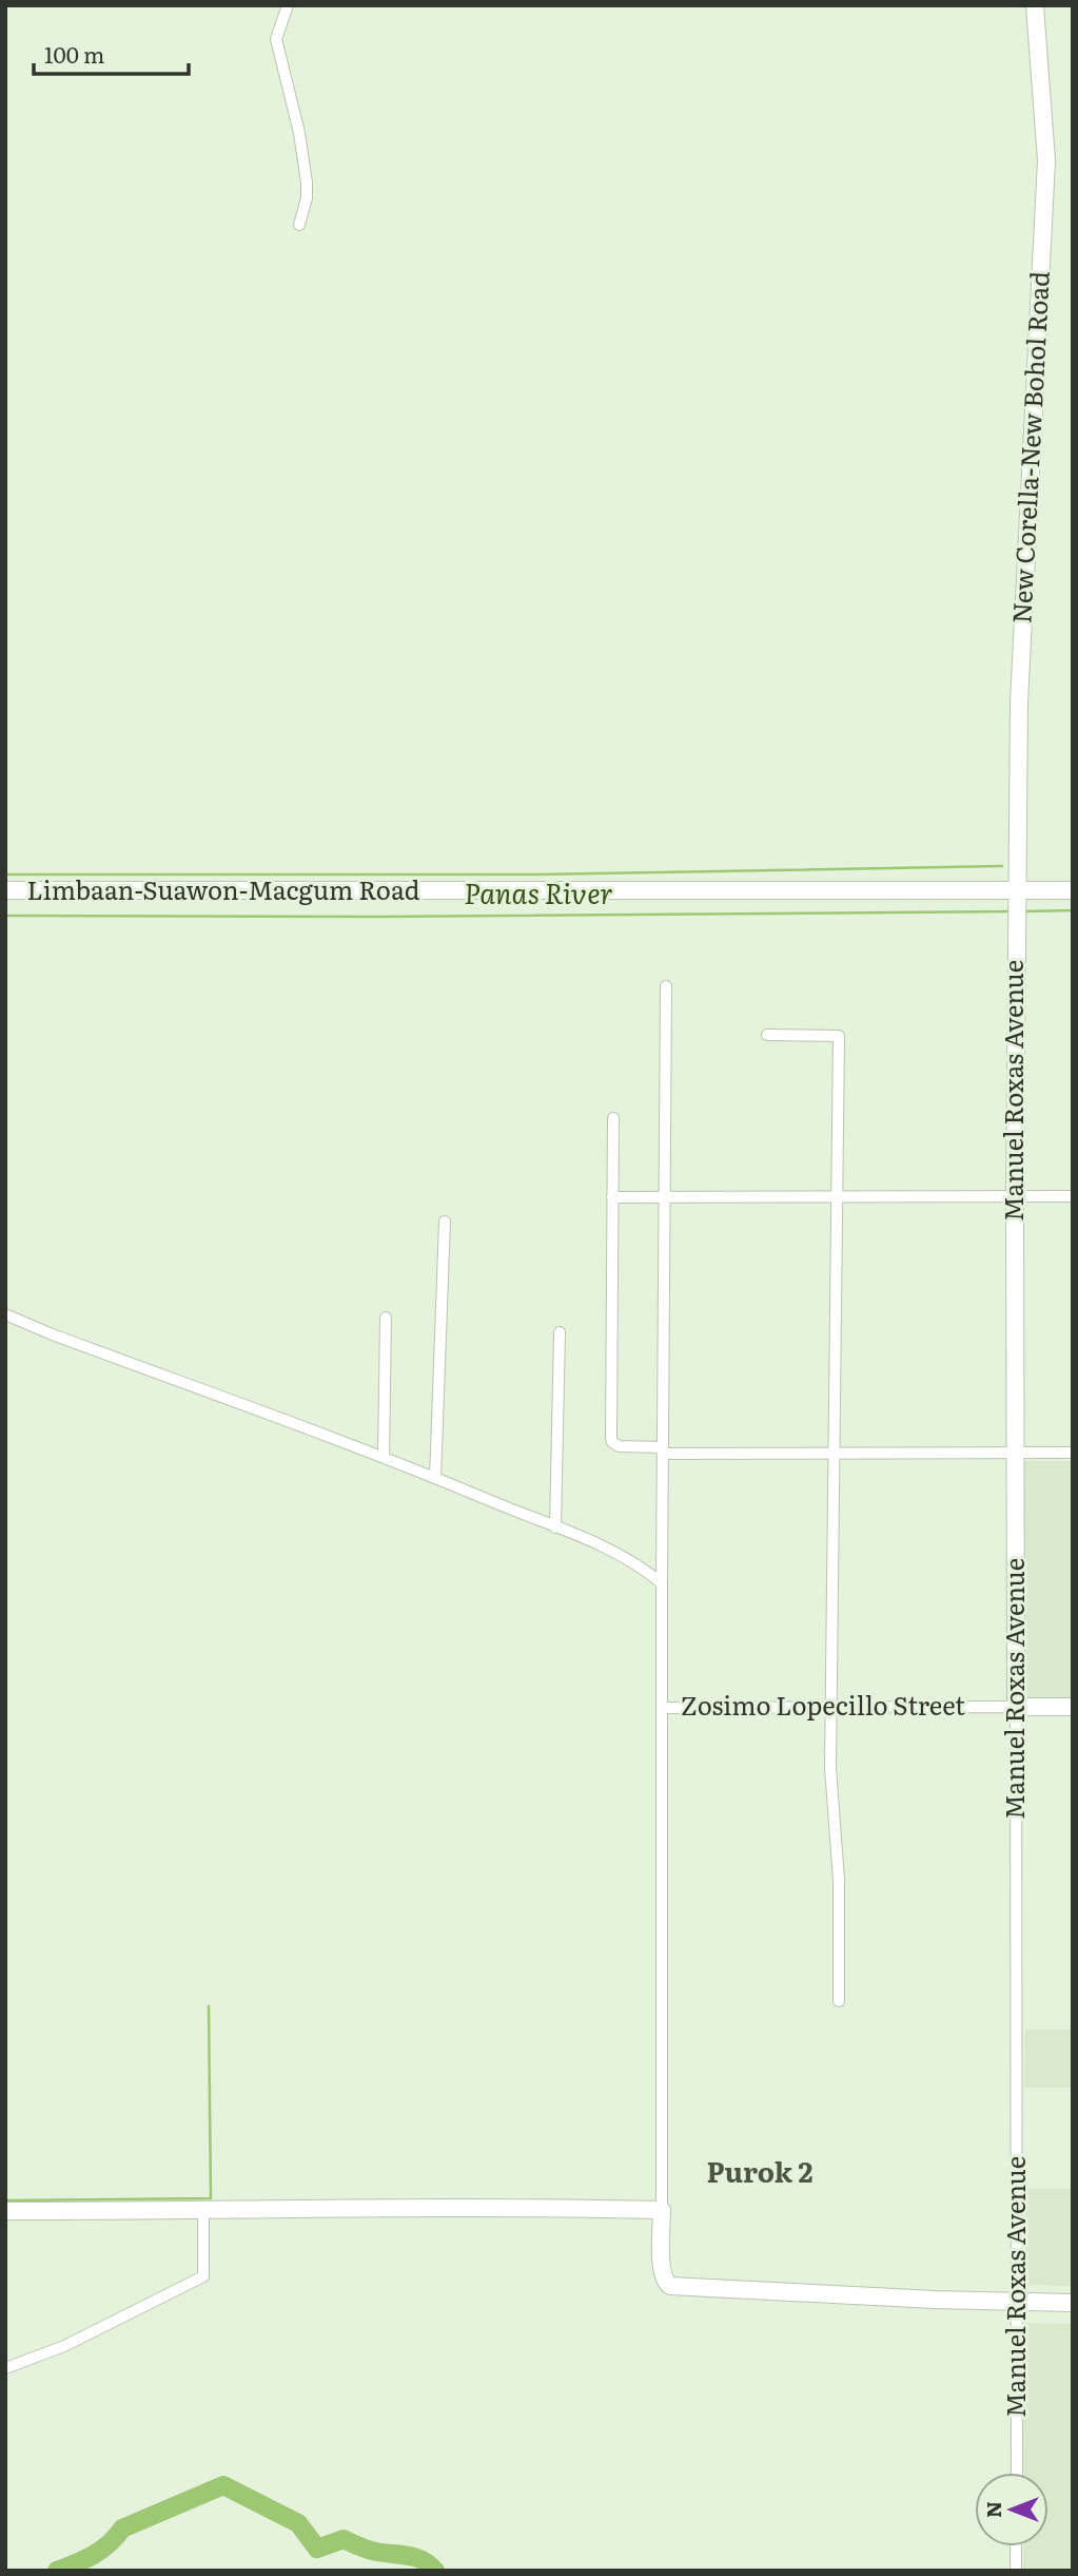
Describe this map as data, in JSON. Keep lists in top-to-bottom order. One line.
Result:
{"streets":{"street":["New Corella-New Bohol Road","Limbaan-Suawon-Macgum Road","Manuel Roxas Avenue","Zosimo Lopecillo Street"]},"crossings":[["New Corella-New Bohol Road","Limbaan-Suawon-Macgum Road"],["New Corella-New Bohol Road","Manuel Roxas Avenue"],["Limbaan-Suawon-Macgum Road","Manuel Roxas Avenue"],["Manuel Roxas Avenue","Zosimo Lopecillo Street"]],"districts":["Purok 2"],"water":["Panas River"],"scale_bar":"100 m","north":"left"}
